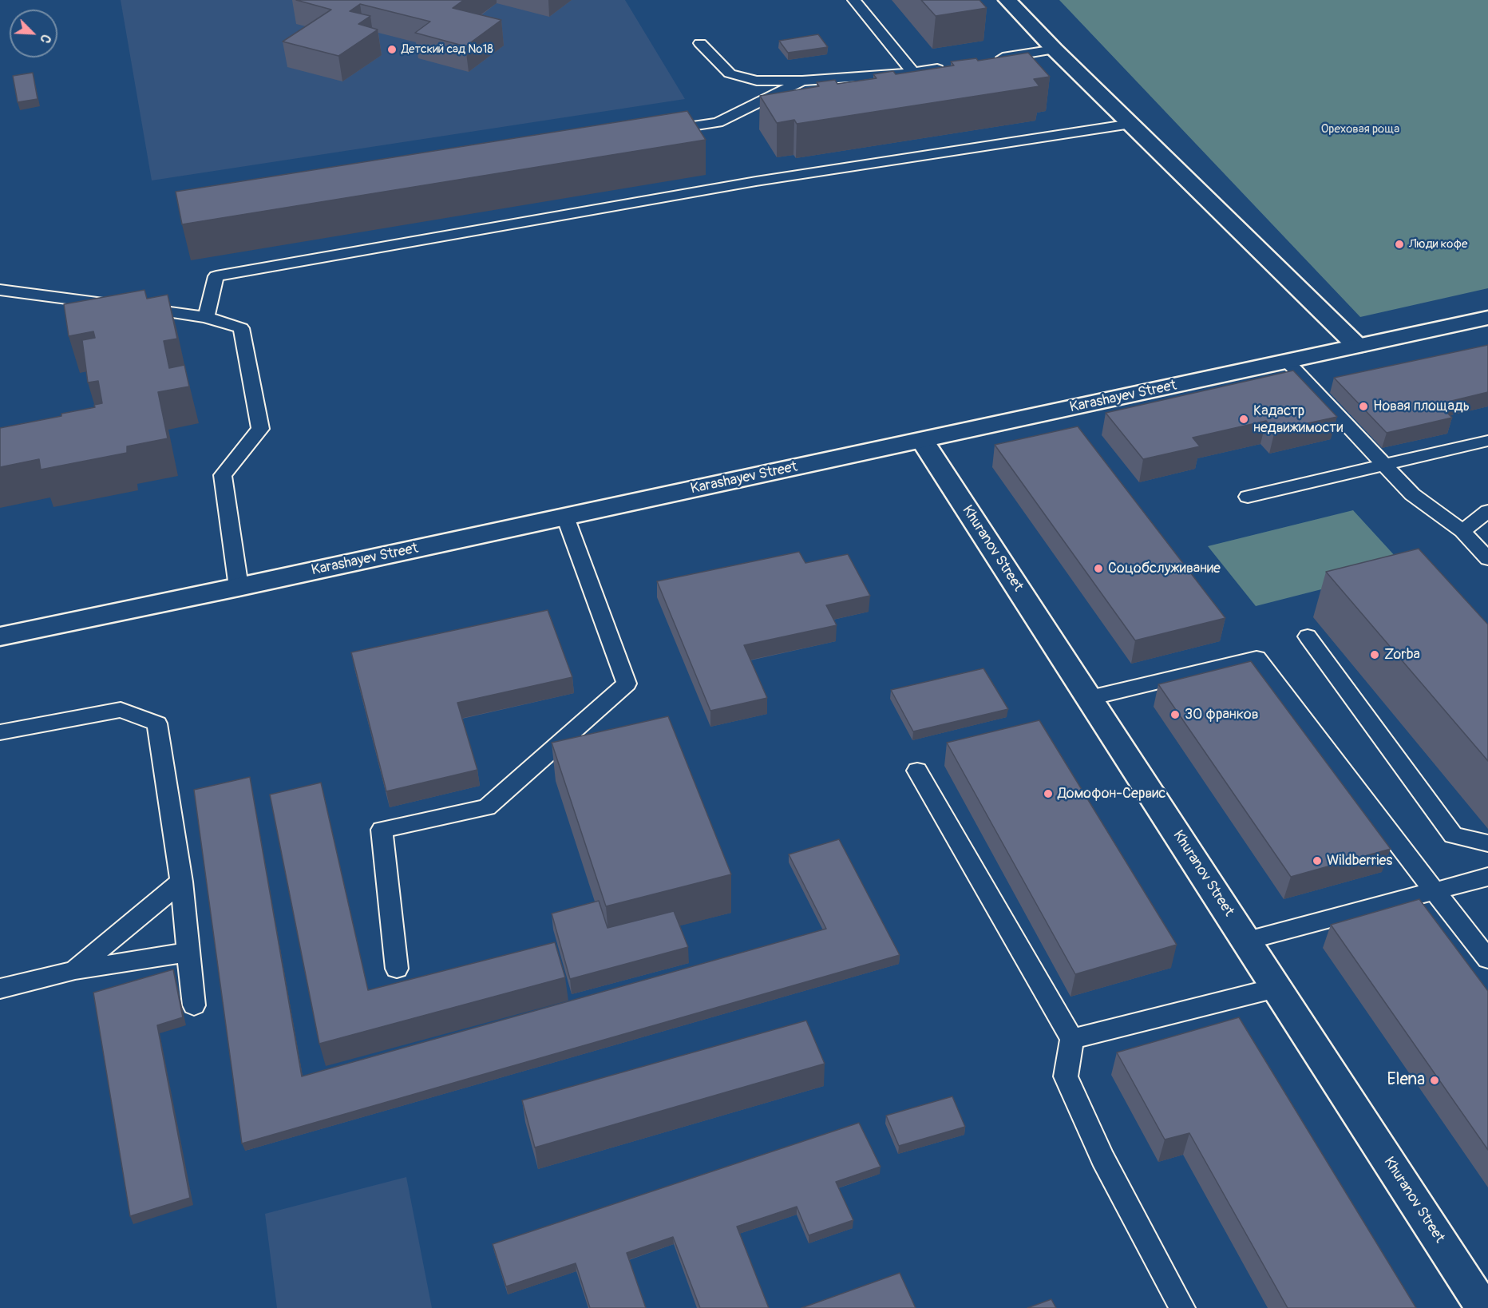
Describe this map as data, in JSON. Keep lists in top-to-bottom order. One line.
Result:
{"streets":{"street":["Karashaуev Street","Khuranov Street"]},"crossings":[["Karashaуev Street","Khuranov Street"]],"parks":["Ореховая роща"],"places":["Детский сад №18","Люди кофе","Новая площадь","Кадастр недвижимости","Соцобслуживание","Zorba","30 франков","Домофон-Сервис","Wildberries","Elena"],"north":"bottom right"}
